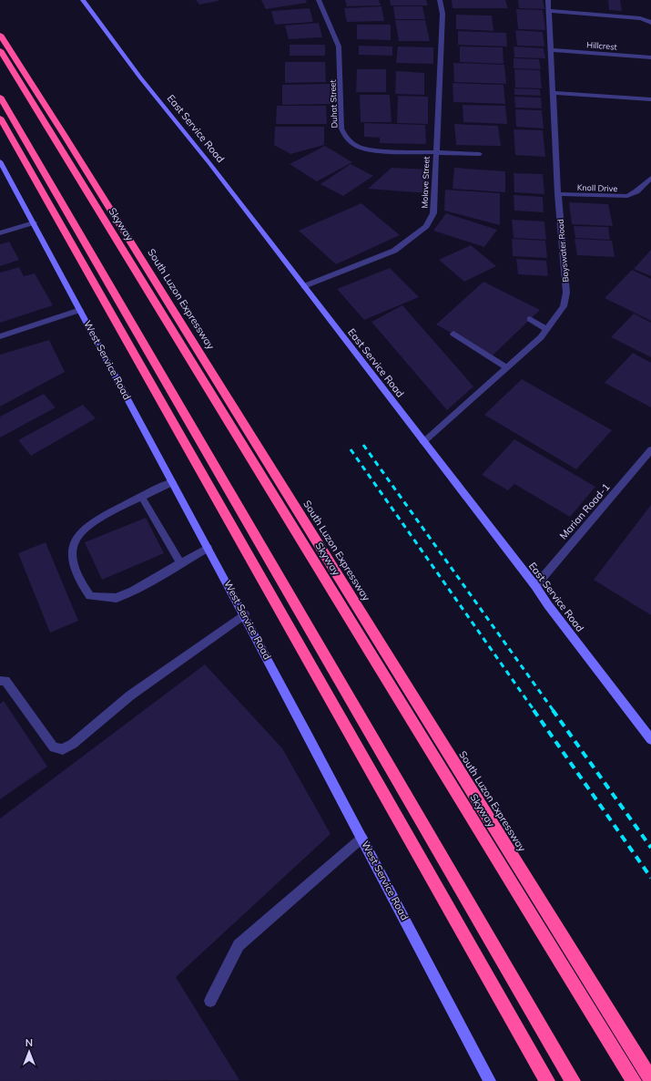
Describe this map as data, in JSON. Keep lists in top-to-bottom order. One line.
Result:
{"streets":{"highway":["Skyway","South Luzon Expressway"],"main road":["East Service Road","West Service Road"],"street":["Hillcrest","Duhat Street","Molave Street","Knoll Drive","Bayswater Road","Marian Road-1"]},"crossings":[["Hillcrest","Bayswater Road"],["Duhat Street","Molave Street"],["East Service Road","Molave Street"],["East Service Road","Bayswater Road"],["East Service Road","Marian Road-1"],["Knoll Drive","Bayswater Road"]],"north":"top"}
